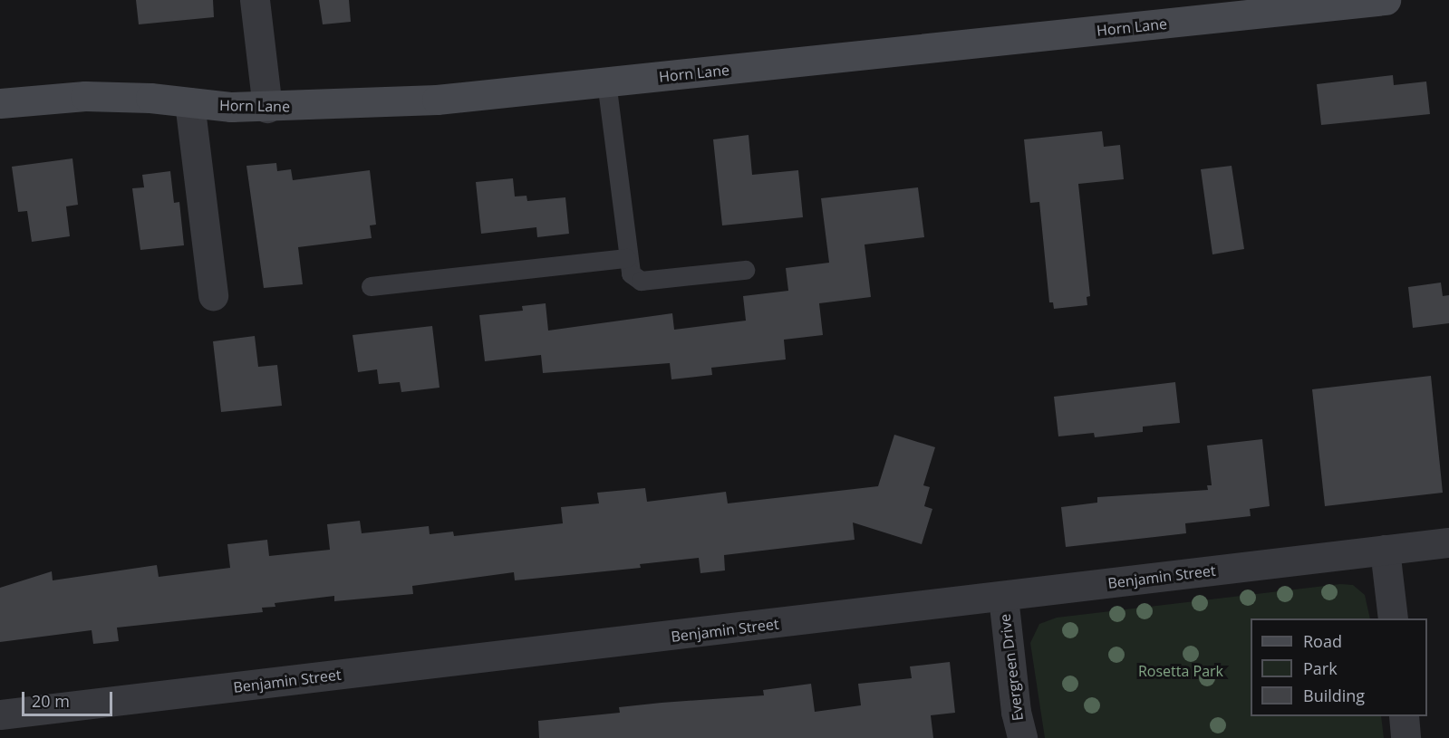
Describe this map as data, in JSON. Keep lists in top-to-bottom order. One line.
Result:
{"streets":{"street":["Horn Lane","Benjamin Street","Evergreen Drive"]},"crossings":[["Benjamin Street","Evergreen Drive"]],"parks":["Rosetta Park"],"legend":["Road","Park","Building"],"scale_bar":"20 m"}
